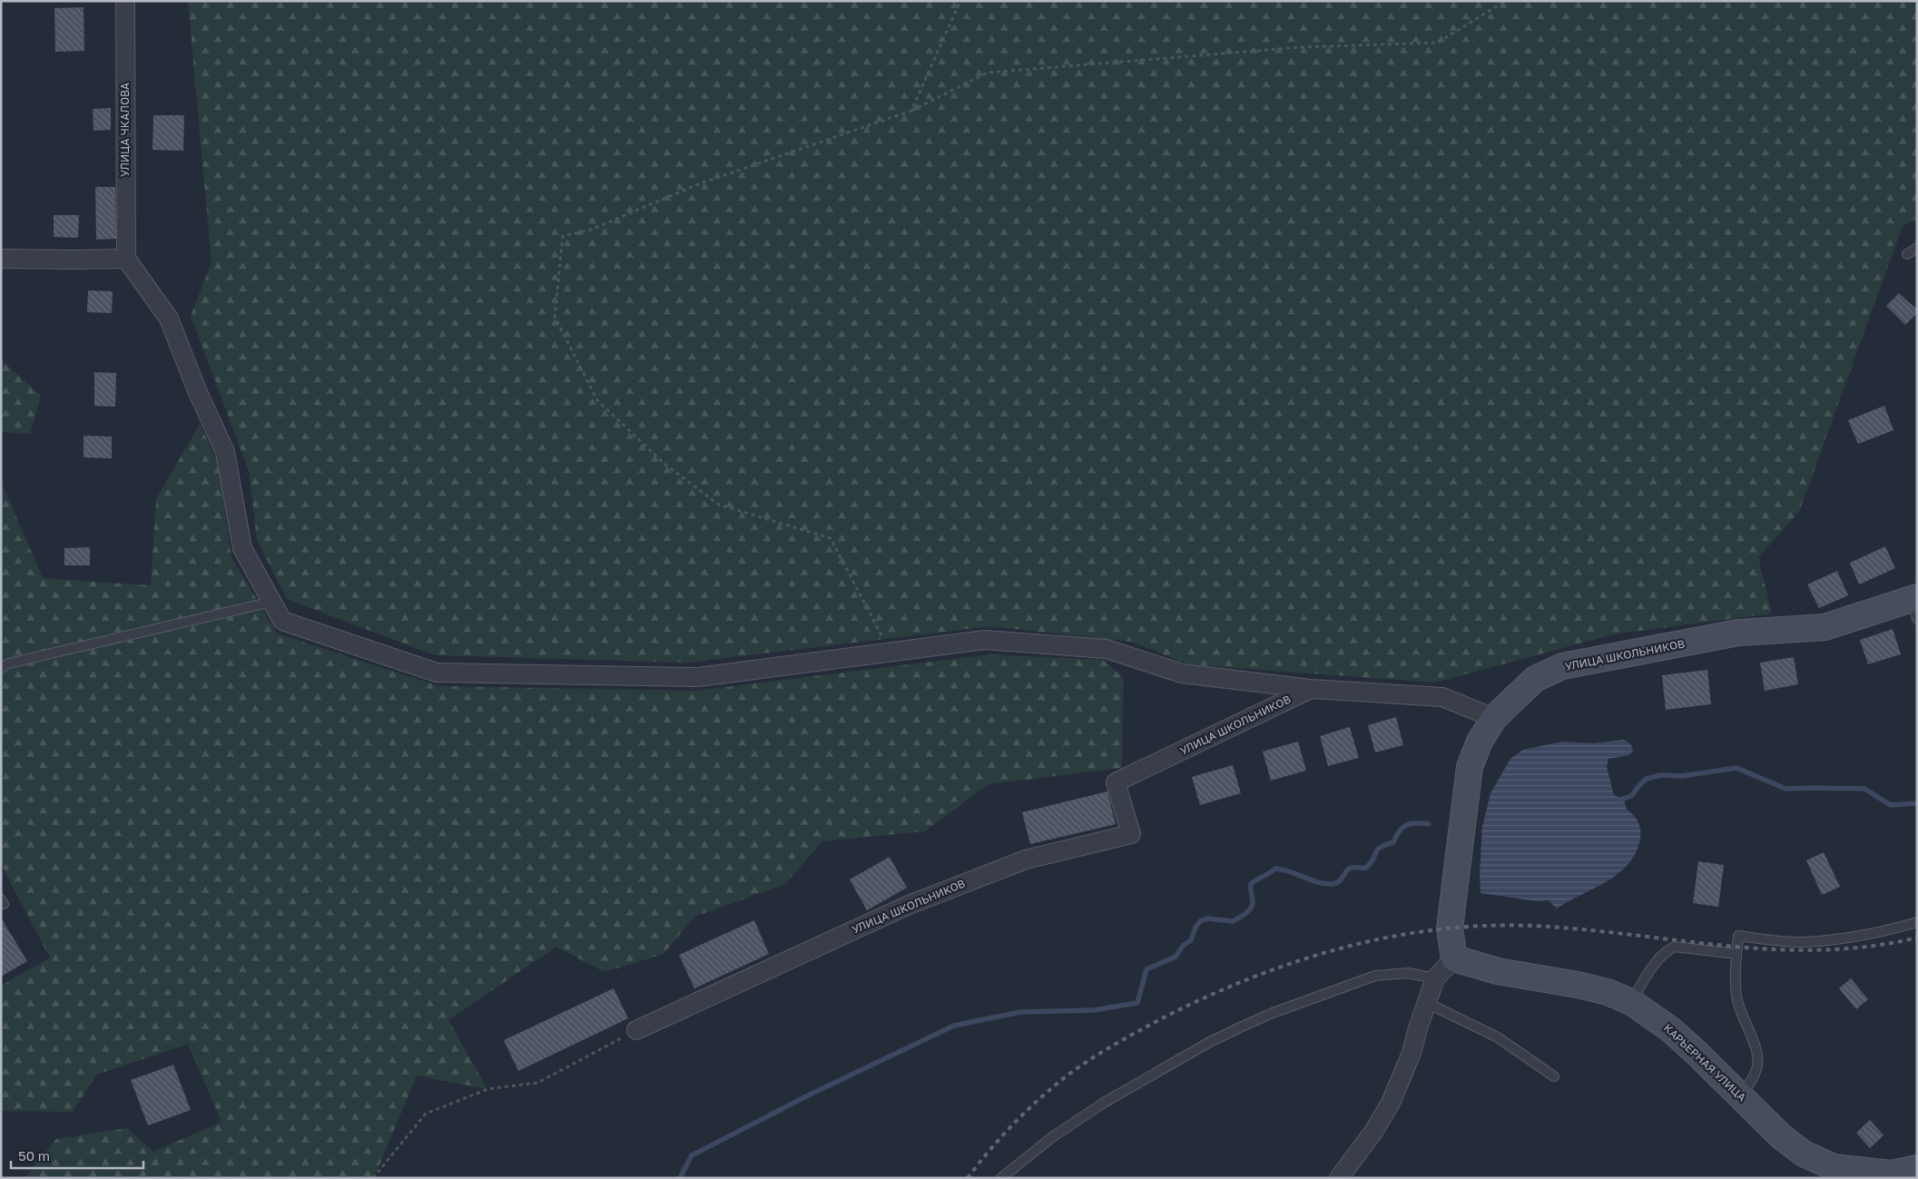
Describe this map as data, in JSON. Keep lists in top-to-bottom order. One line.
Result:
{"streets":{"street":["УЛИЦА ЧКАЛОВА","УЛИЦА ШКОЛЬНИКОВ","КАРЬЕРНАЯ УЛИЦА"]},"scale_bar":"50 m"}
